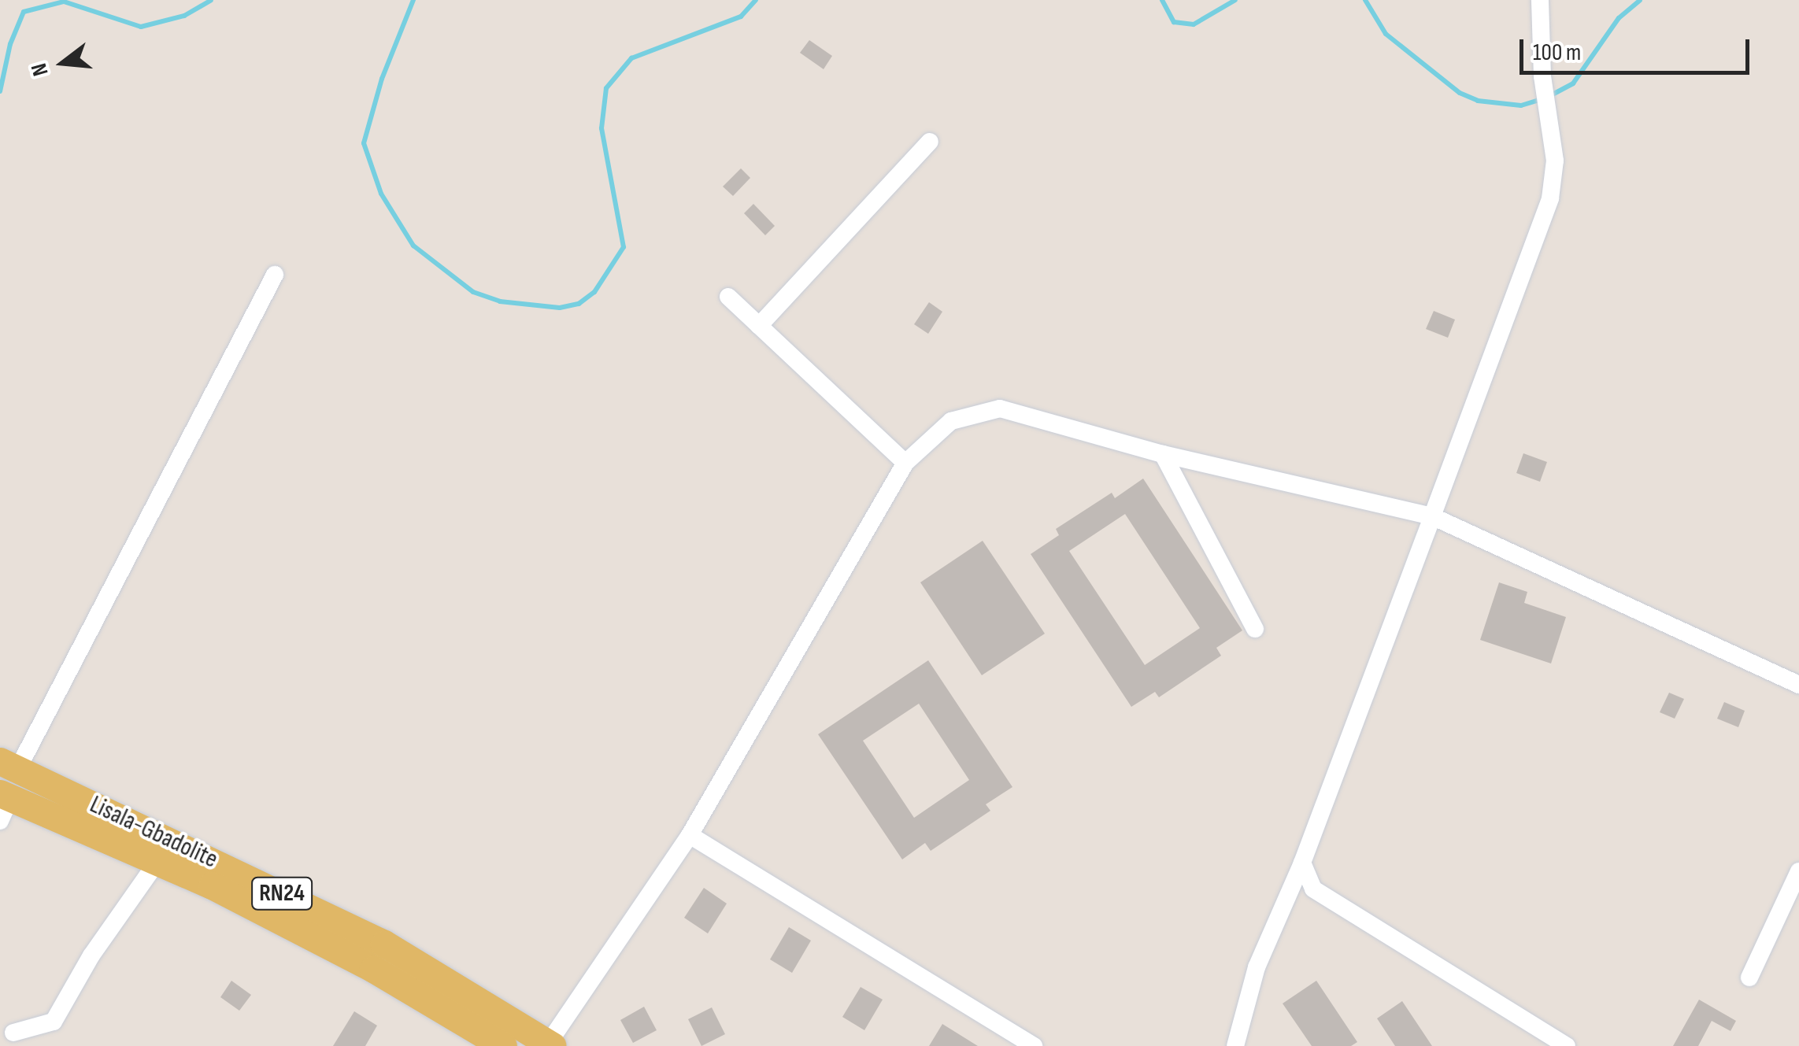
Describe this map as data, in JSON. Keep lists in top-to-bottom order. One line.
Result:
{"streets":{"main road":["Lisala-Gbadolite","RN24"]},"scale_bar":"100 m","north":"left"}
